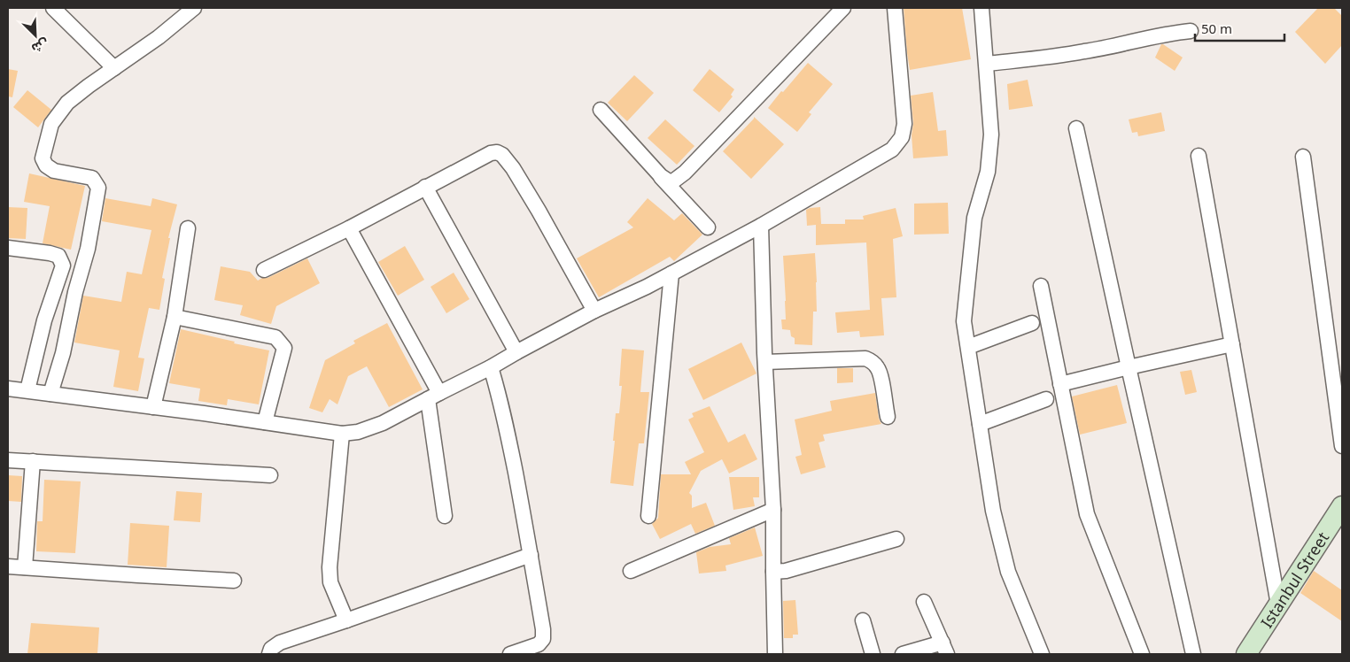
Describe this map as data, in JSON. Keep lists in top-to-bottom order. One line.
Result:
{"streets":{"street":["Istanbul Street"]},"scale_bar":"50 m","north":"bottom right"}
